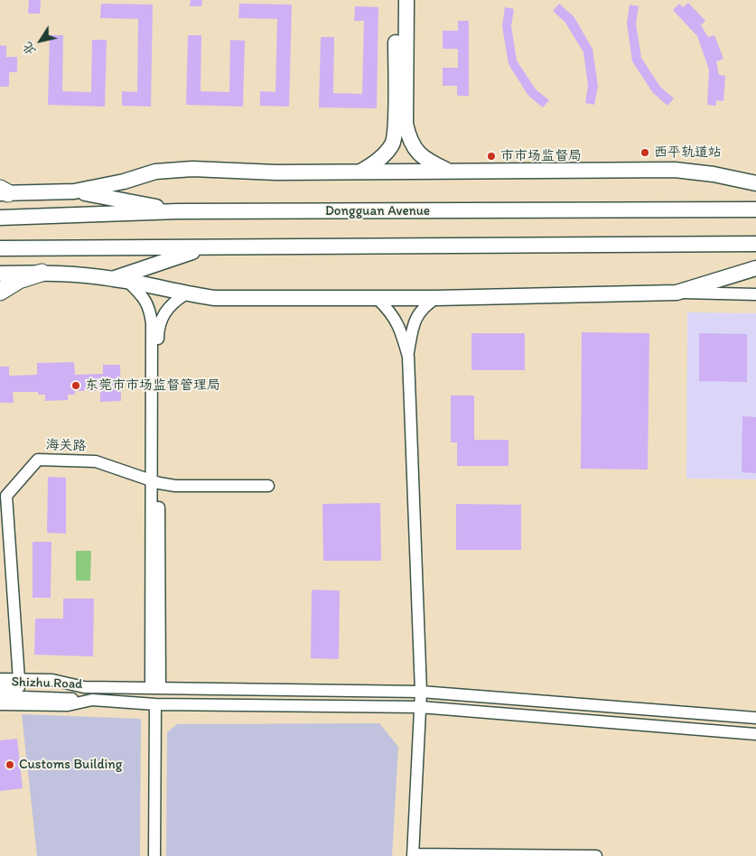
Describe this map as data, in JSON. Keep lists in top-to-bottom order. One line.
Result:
{"streets":{"main road":["Dongguan Avenue"],"street":["海关路","Shizhu Road"]},"places":["西平轨道站","市市场监督局","东莞市市场监督管理局","Customs Building"],"north":"bottom left"}
